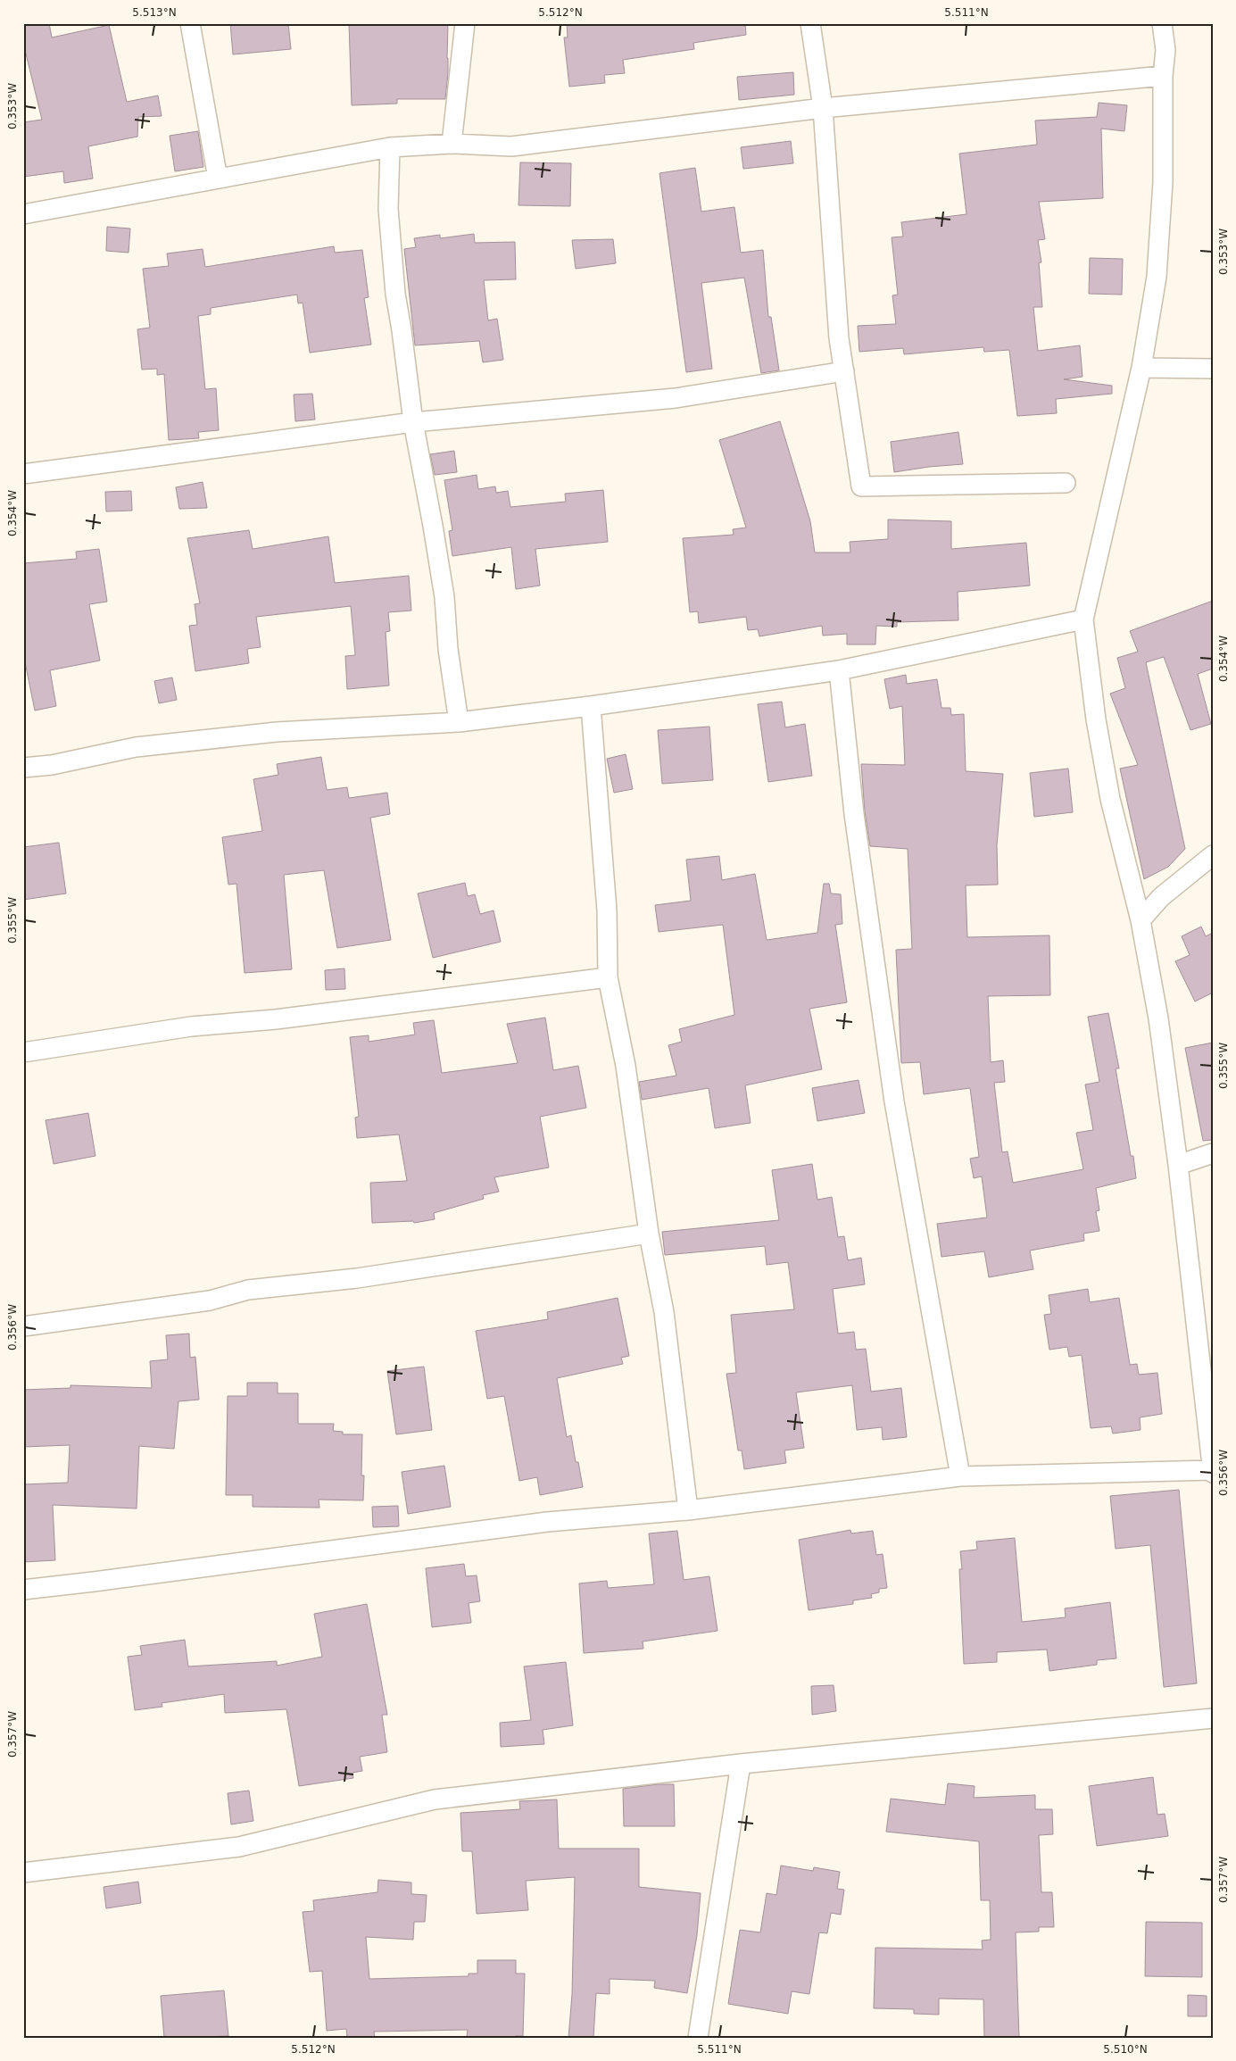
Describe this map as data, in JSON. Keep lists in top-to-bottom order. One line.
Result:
{"coordinates":["5.513°N","5.512°N","5.511°N","0.353°W","0.354°W","0.355°W","0.356°W","0.357°W","5.510°N"]}
